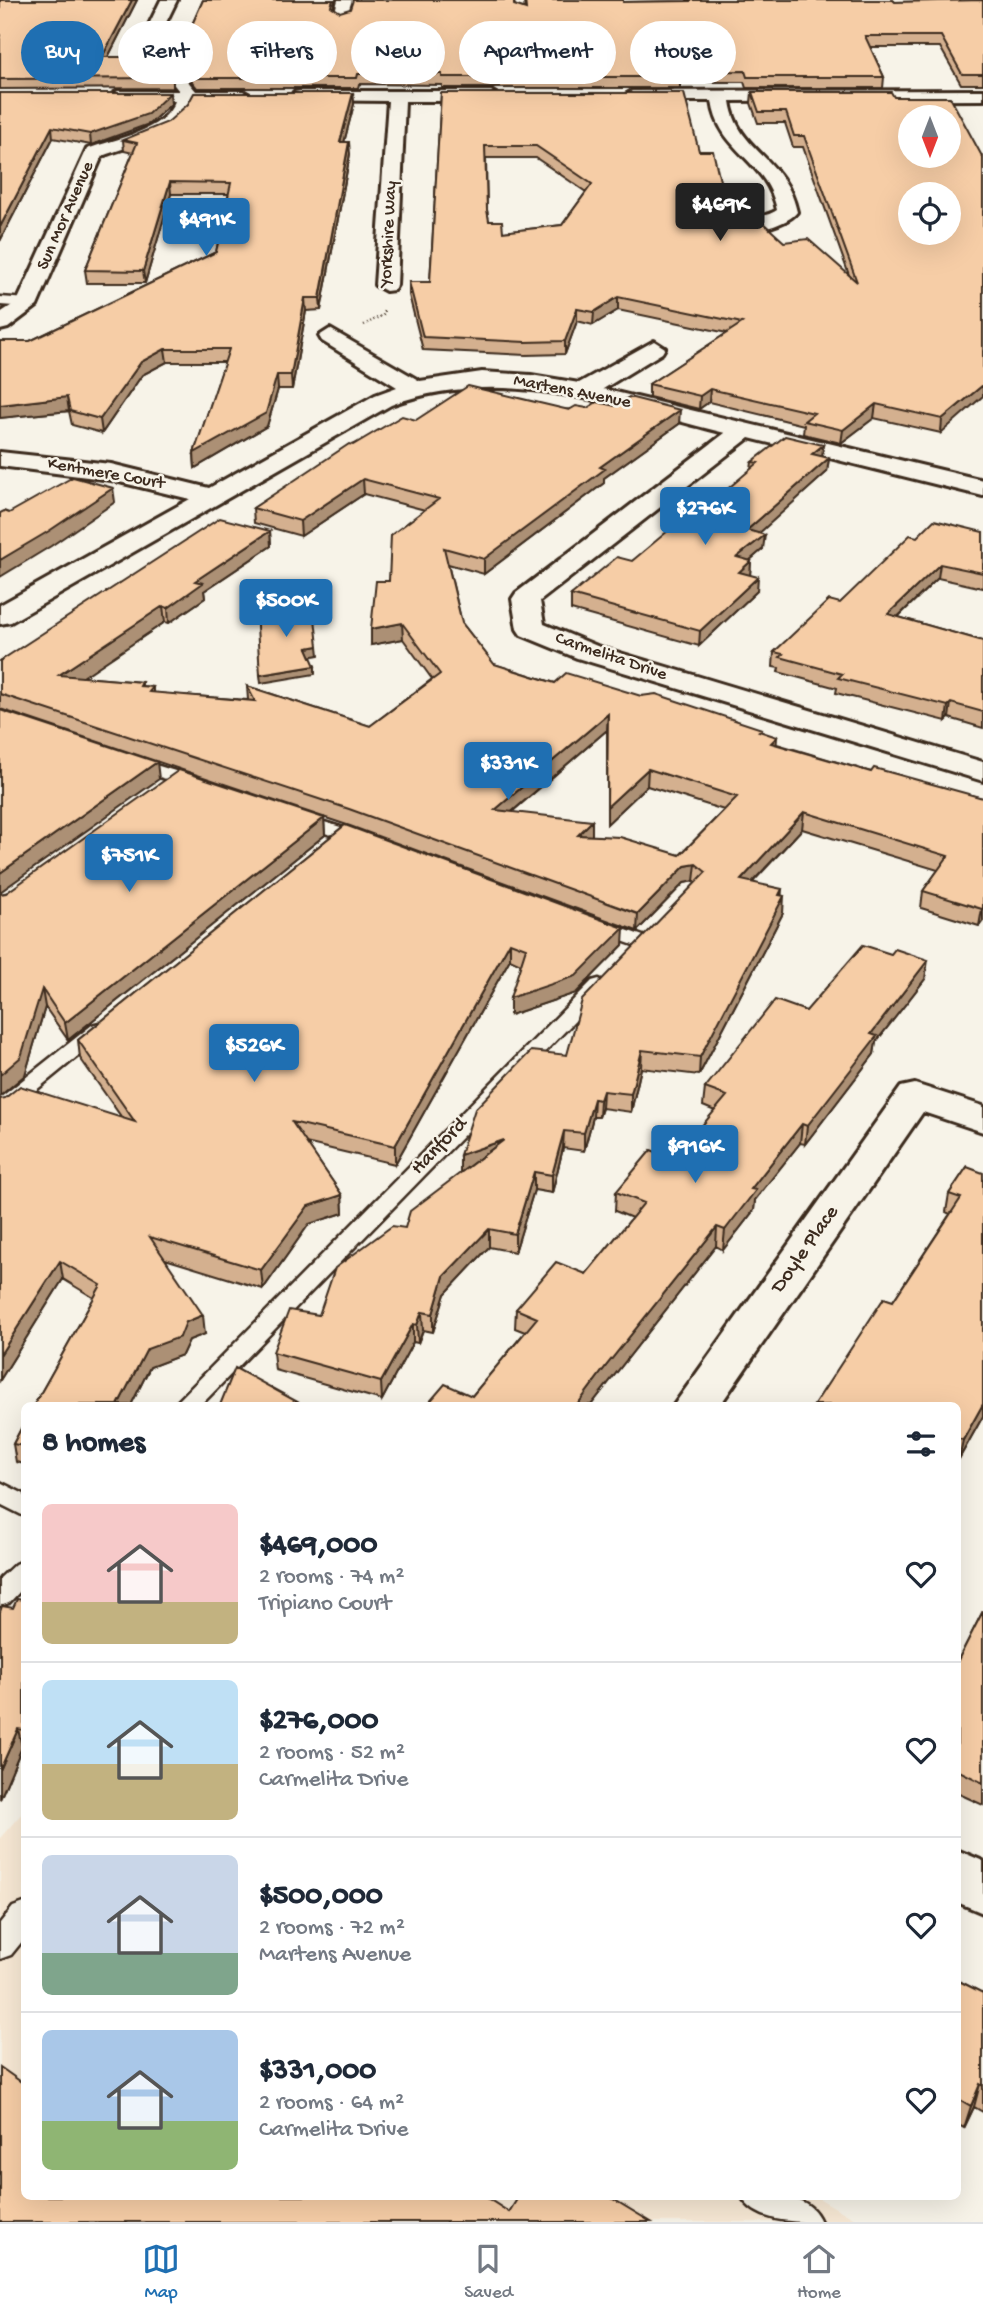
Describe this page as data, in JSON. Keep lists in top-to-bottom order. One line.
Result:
{"streets":{"street":["Sun Mor Avenue","Yorkshire Way","Martens Avenue","Kentmere Court","Carmelita Drive","Doyle Place"],"lane":["Hanford"]},"crossings":[["Martens Avenue","Kentmere Court"],["Martens Avenue","Carmelita Drive"]],"north":"bottom","page":{"chip":["Buy","Rent","Filters","New","Apartment","House"],"price":["$469K","$491K","$276K","$500K","$331K","$751K","$526K","$916K"],"heading":"8 homes","list":[{"name":"$469,000","note":"2 rooms · 74 m² · Tripiano Court"},{"name":"$276,000","note":"2 rooms · 52 m² · Carmelita Drive"},{"name":"$500,000","note":"2 rooms · 72 m² · Martens Avenue"},{"name":"$331,000","note":"2 rooms · 64 m² · Carmelita Drive"}],"tabs":["Map","Saved","Home"]}}
